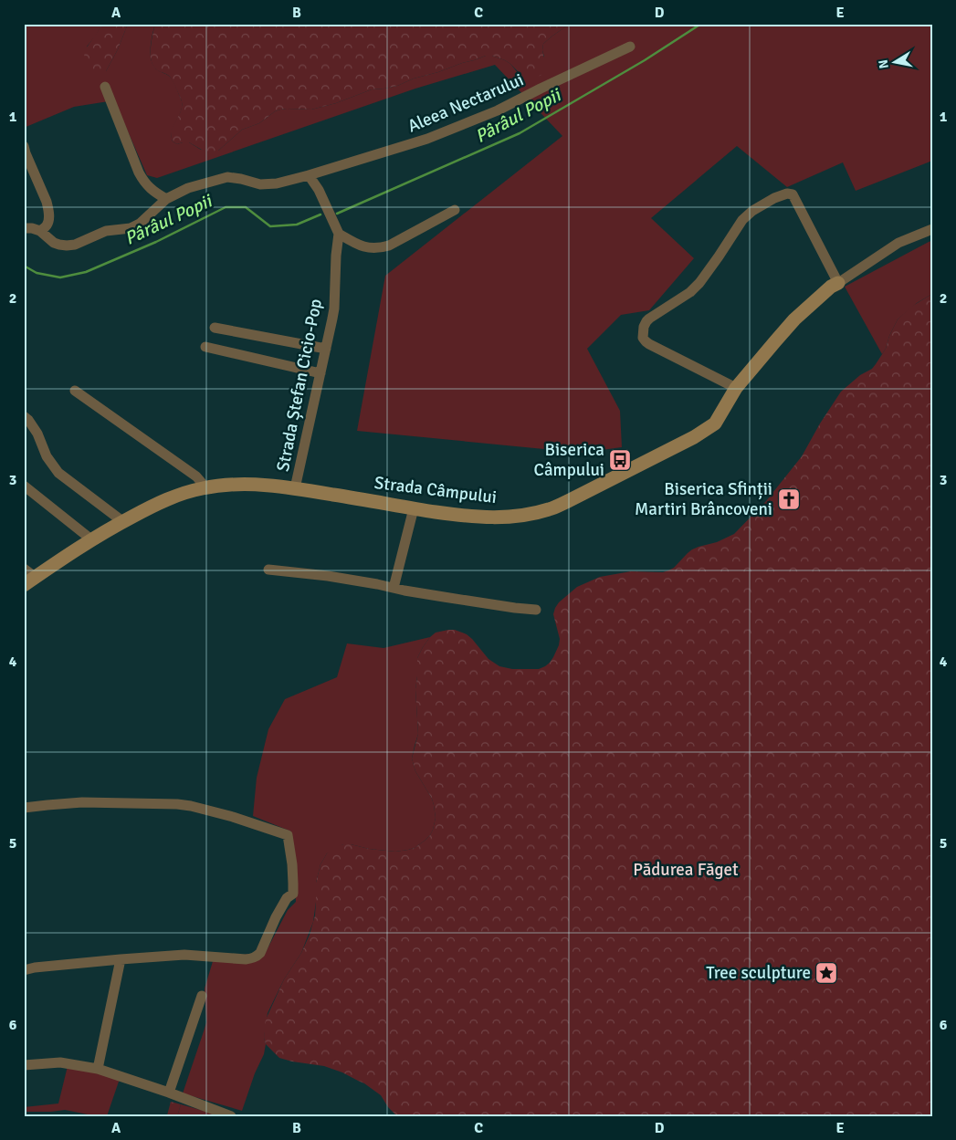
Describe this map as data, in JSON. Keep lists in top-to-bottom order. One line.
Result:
{"streets":{"street":["Aleea Nectarului","Strada Ștefan Cicio-Pop","Strada Câmpului"]},"crossings":[["Strada Ștefan Cicio-Pop","Strada Câmpului"]],"water":["Pârâul Popii"],"parks":["Pădurea Făget"],"places":{"bus stop":["Biserica Câmpului"],"church":["Biserica Sfinții Martiri Brâncoveni"],"place":["Tree sculpture"]},"north":"left","grid":{"columns":["A","B","C","D","E"],"rows":["1","2","3","4","5","6"]}}
